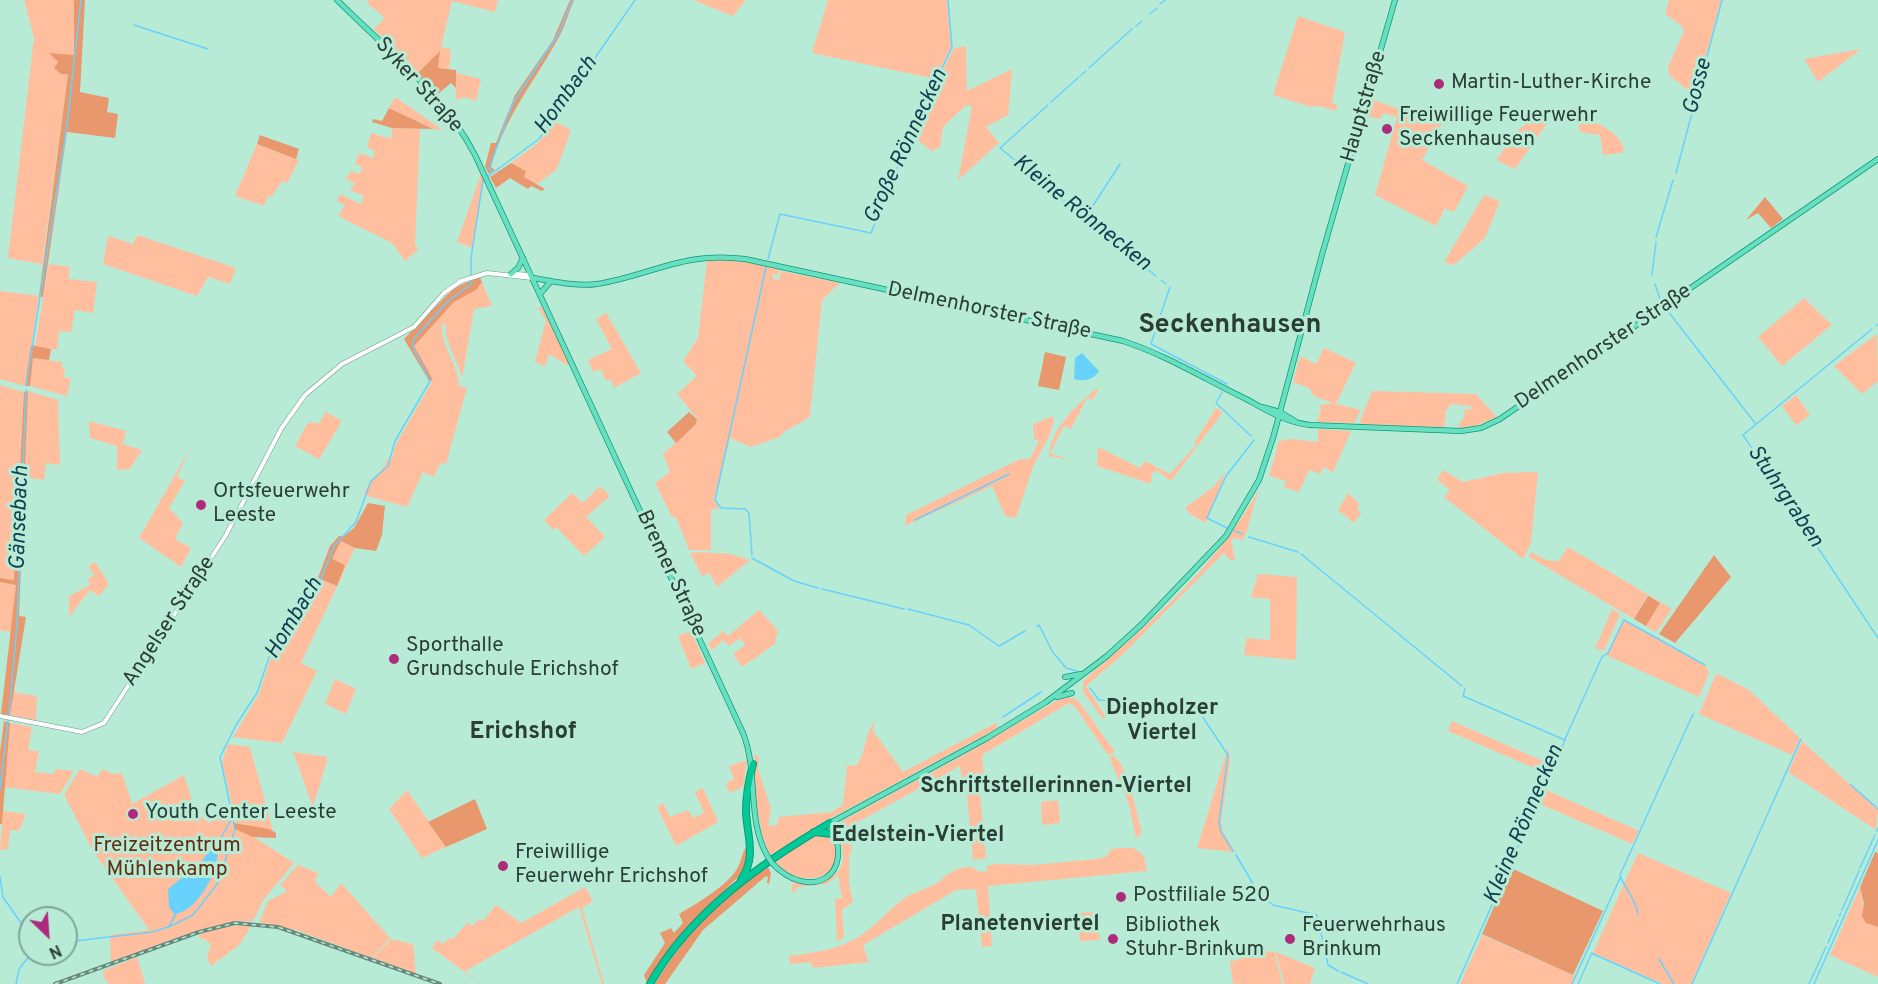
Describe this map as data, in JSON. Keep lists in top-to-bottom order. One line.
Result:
{"streets":{"main road":["Syker Straße","Hauptstraße","Delmenhorster Straße","Bremer Straße","Angelser Straße"]},"crossings":[["Syker Straße","Delmenhorster Straße"],["Syker Straße","Bremer Straße"],["Syker Straße","Angelser Straße"],["Hauptstraße","Delmenhorster Straße"],["Delmenhorster Straße","Bremer Straße"],["Delmenhorster Straße","Angelser Straße"],["Bremer Straße","Angelser Straße"]],"districts":["Seckenhausen","Diepholzer Viertel","Erichshof","Schriftstellerinnen-Viertel","Edelstein-Viertel","Planetenviertel"],"water":["Gosse","Hombach","Große Rönnecken","Kleine Rönnecken","Stuhrgraben","Gänsebach"],"parks":["Freizeitzentrum Mühlenkamp"],"places":["Martin-Luther-Kirche","Freiwillige Feuerwehr Seckenhausen","Ortsfeuerwehr Leeste","Sporthalle Grundschule Erichshof","Youth Center Leeste","Freiwillige Feuerwehr Erichshof","Postfiliale 520","Bibliothek Stuhr-Brinkum","Feuerwehrhaus Brinkum"],"north":"bottom right"}
